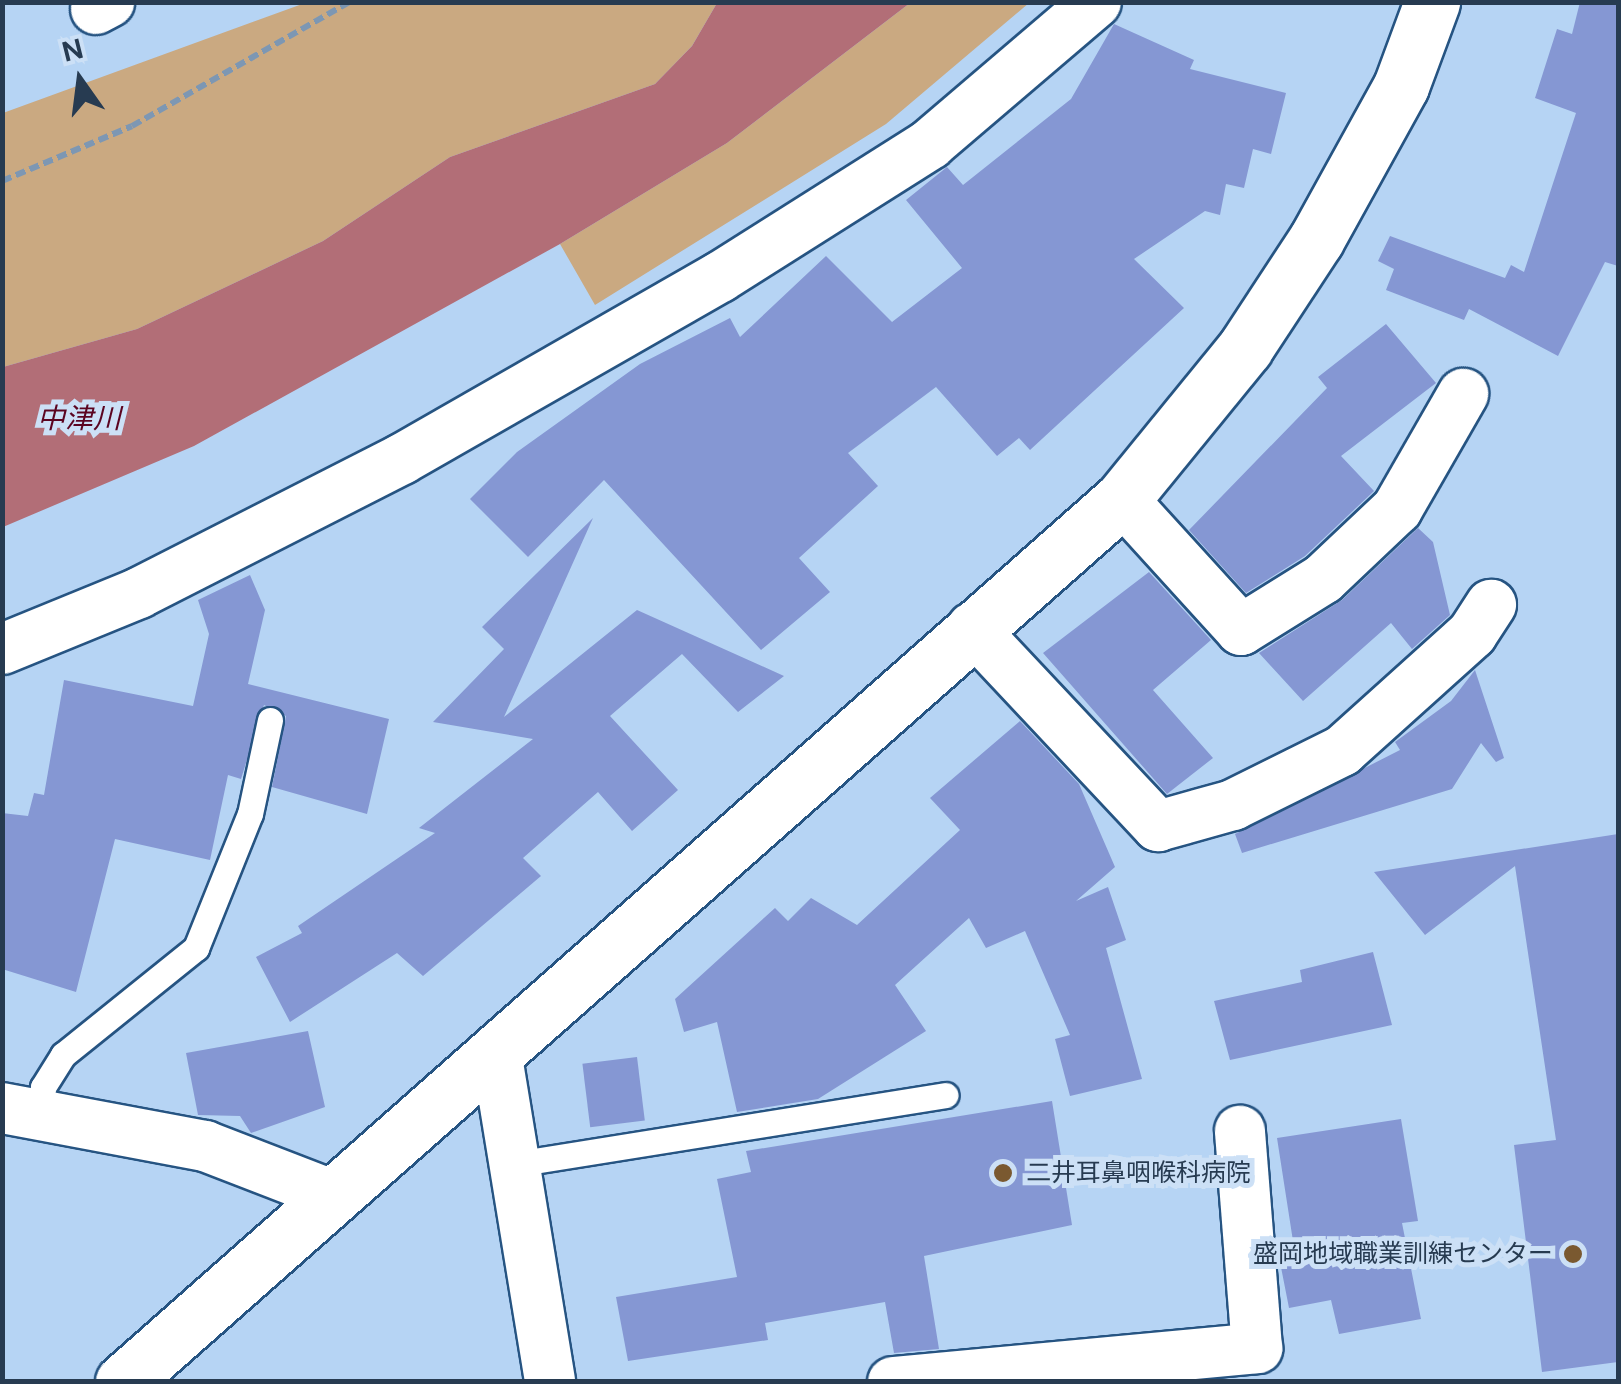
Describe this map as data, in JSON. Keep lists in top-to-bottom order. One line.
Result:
{"water":["中津川"],"places":["二井耳鼻咽喉科病院","盛岡地域職業訓練センター"],"north":"top"}
